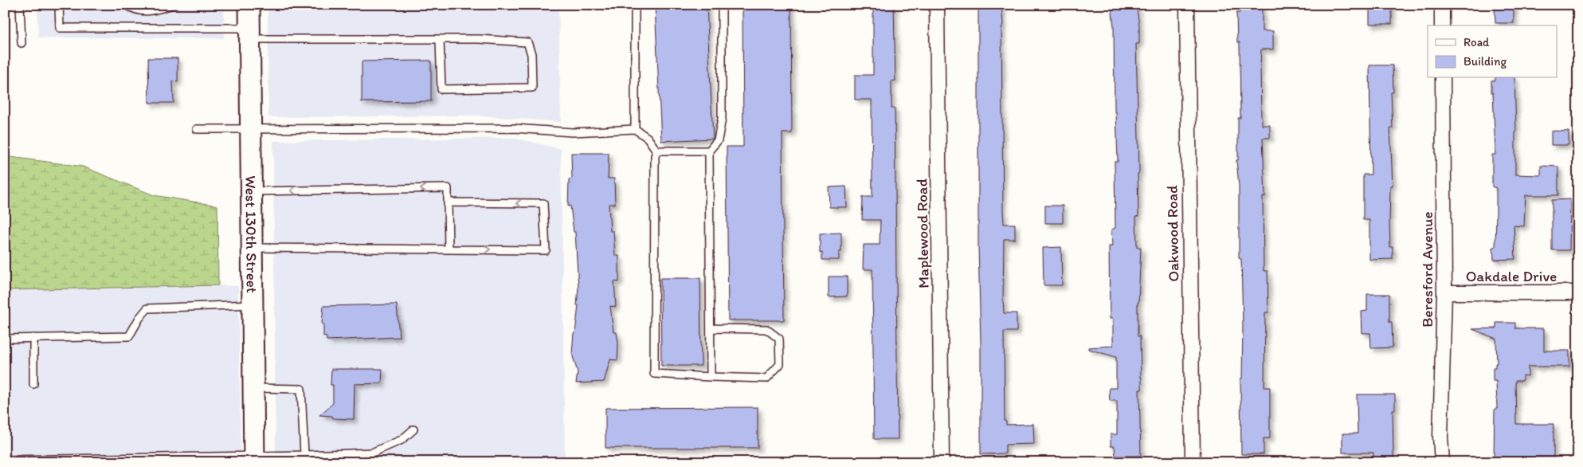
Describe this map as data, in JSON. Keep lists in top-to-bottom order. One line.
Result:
{"streets":{"main road":["West 130th Street"],"street":["Maplewood Road","Oakwood Road","Beresford Avenue","Oakdale Drive"]},"crossings":[["Beresford Avenue","Oakdale Drive"]],"legend":["Road","Building"]}
